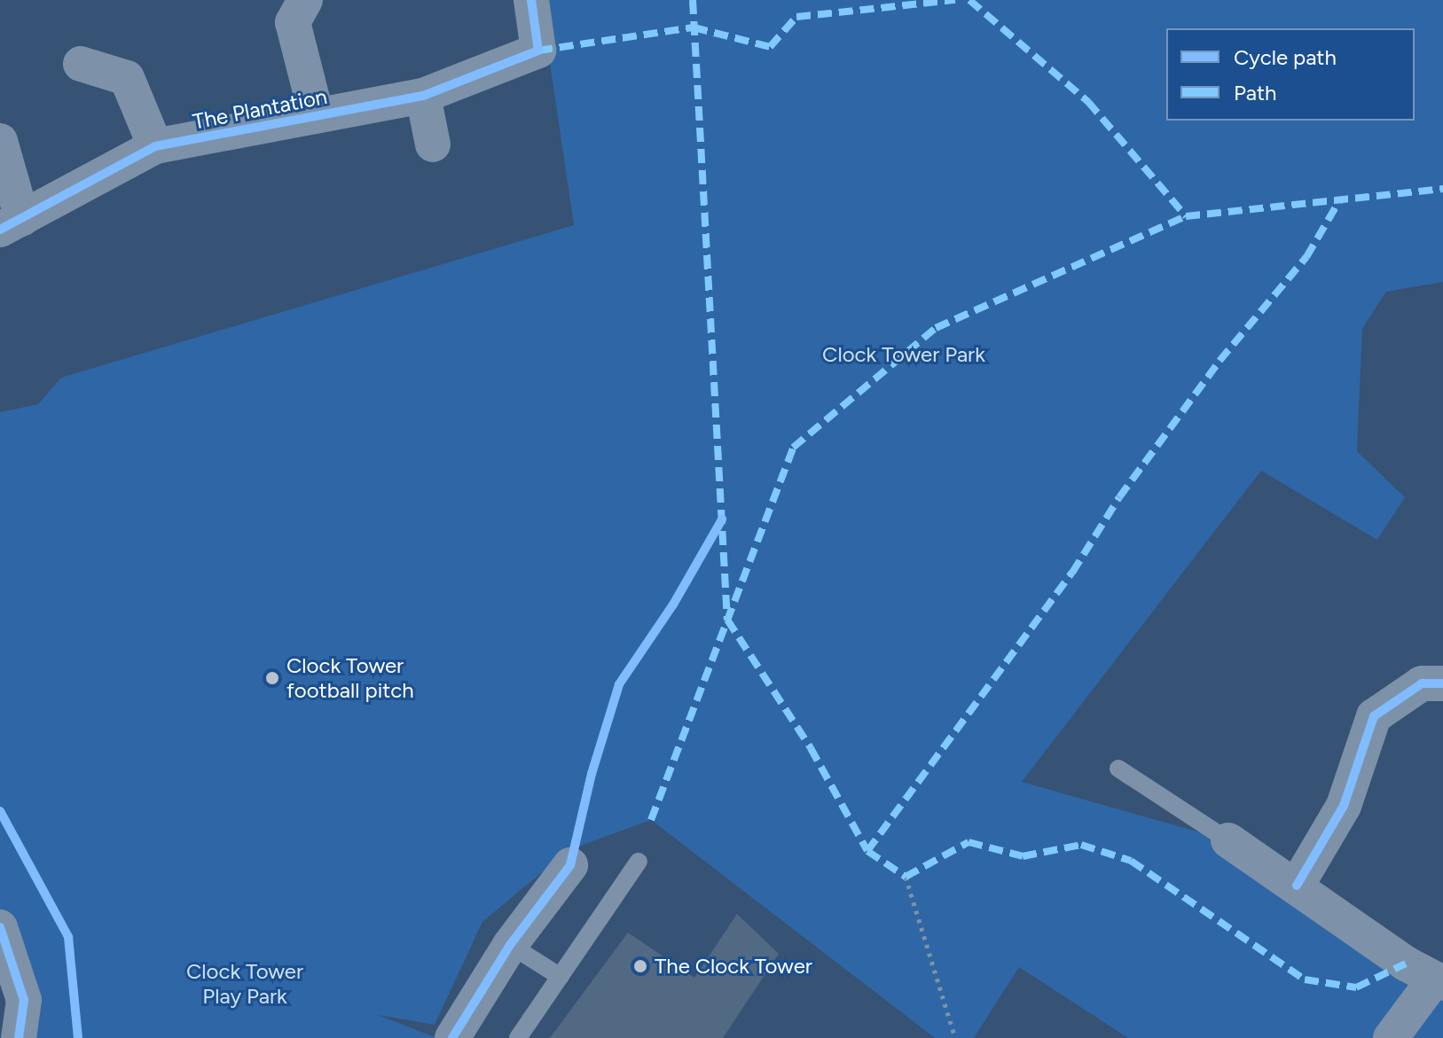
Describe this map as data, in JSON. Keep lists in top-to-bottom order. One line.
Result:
{"streets":{"street":["The Plantation"]},"parks":["Clock Tower Park","Clock Tower Play Park"],"places":["Clock Tower football pitch","The Clock Tower"],"legend":["Cycle path","Path"]}
